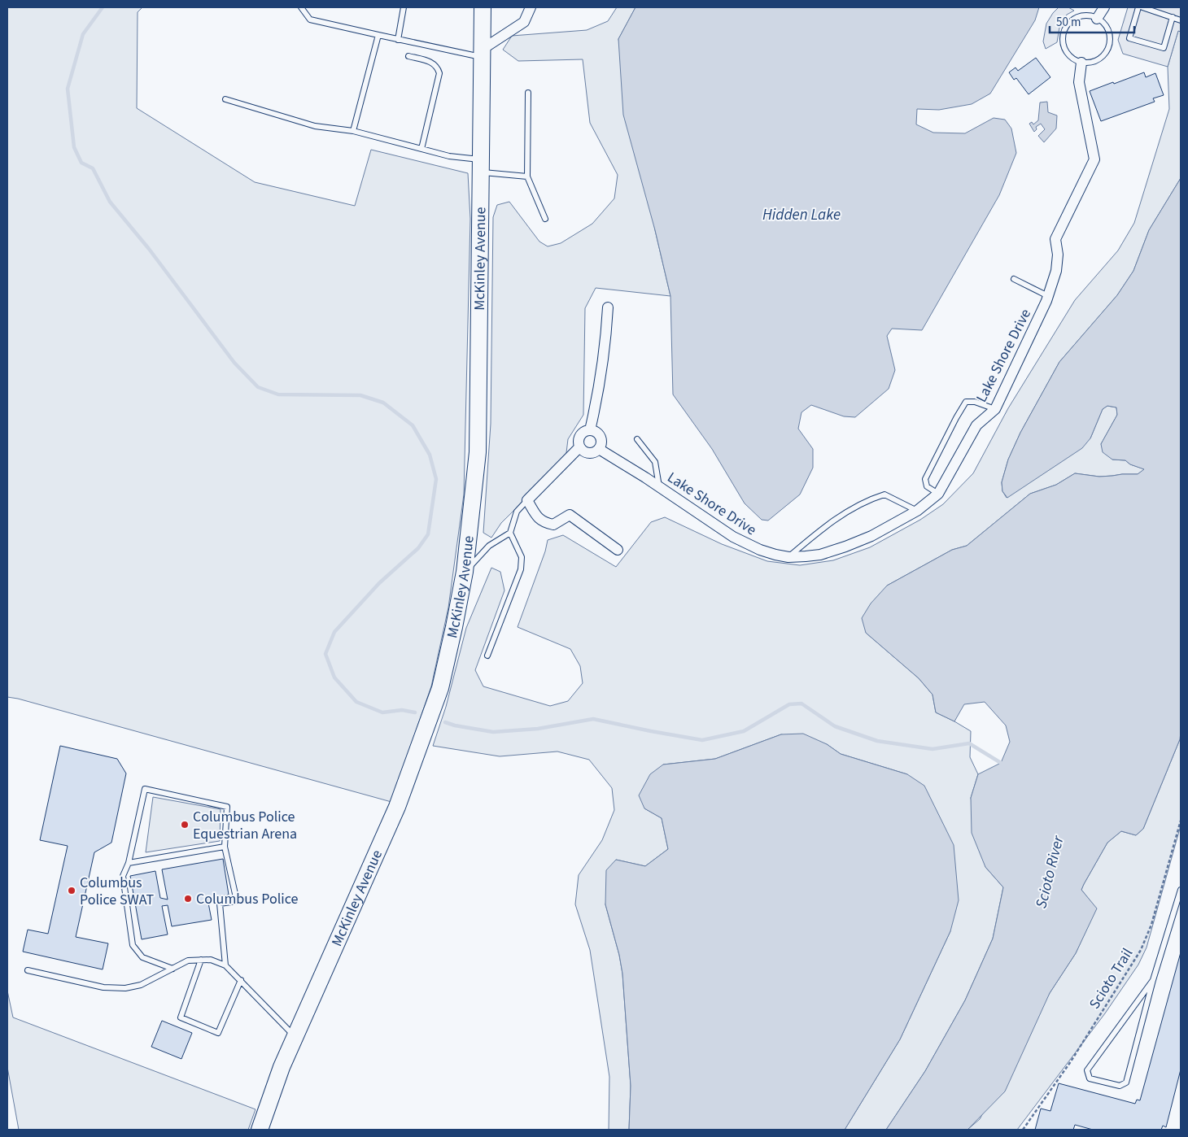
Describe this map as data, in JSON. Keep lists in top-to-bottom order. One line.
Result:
{"streets":{"main road":["McKinley Avenue"],"street":["Lake Shore Drive"],"path":["Scioto Trail"]},"water":["Hidden Lake","Scioto River"],"places":["Columbus Police Equestrian Arena","Columbus Police SWAT","Columbus Police"],"scale_bar":"50 m"}
